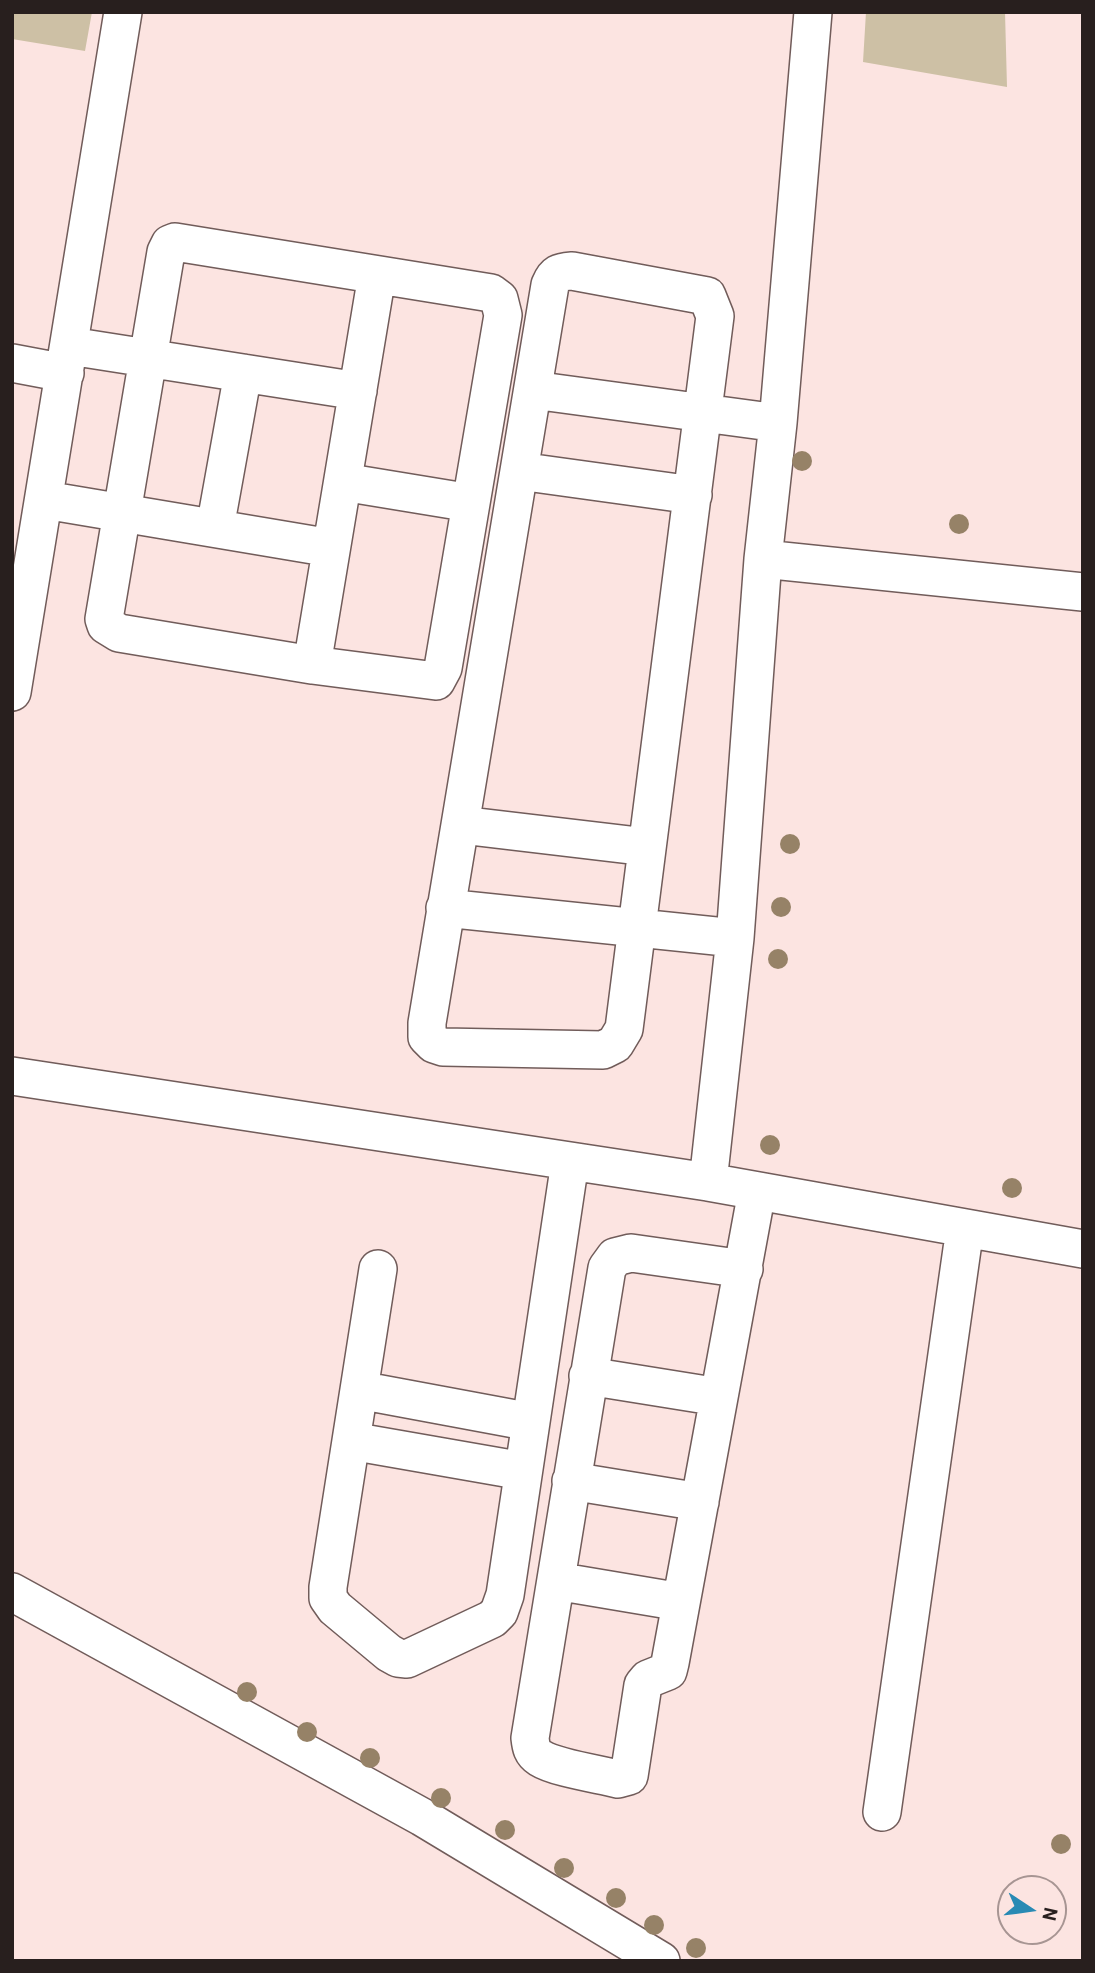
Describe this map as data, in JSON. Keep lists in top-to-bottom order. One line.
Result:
{"north":"right"}
